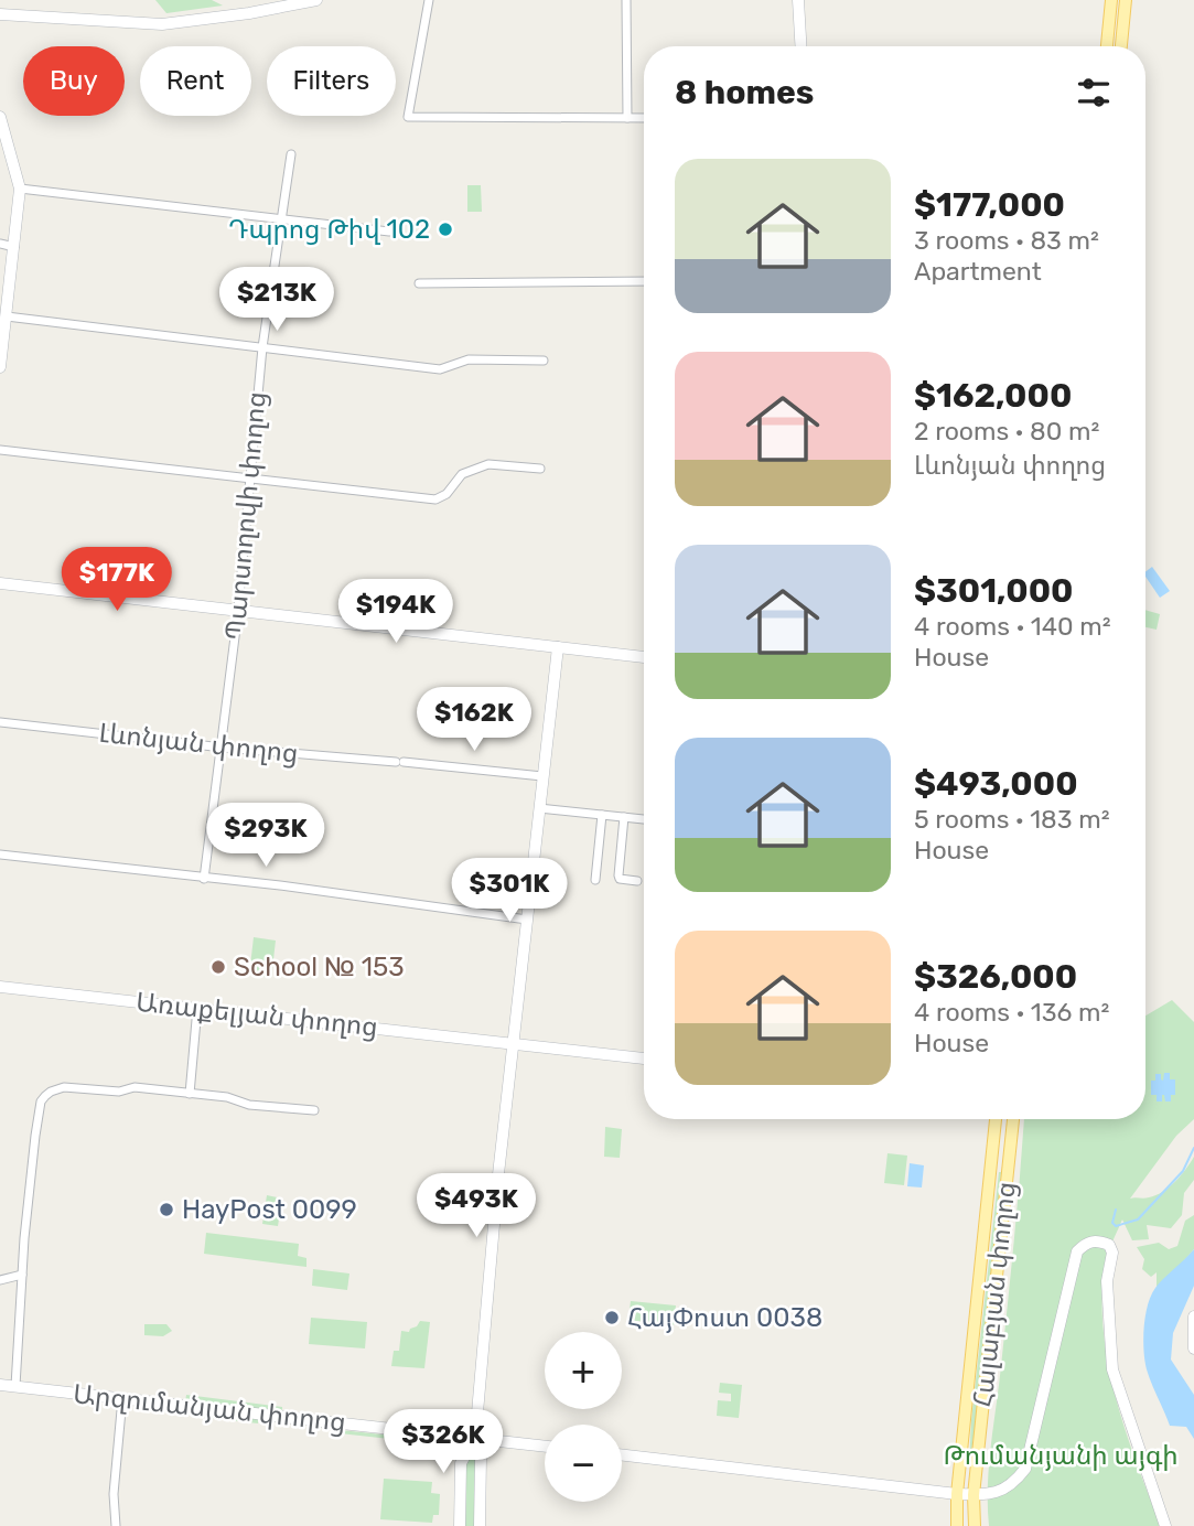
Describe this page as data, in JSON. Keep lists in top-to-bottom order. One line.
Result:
{"streets":{"main road":["Առաքելյան փողոց","Հալաբյան փողոց","Արզումանյան փողոց"],"street":["Պարսողովի փողոց","Լևոնյան փողոց"]},"crossings":[["Պարսողովի փողոց","Լևոնյան փողոց"]],"parks":["Թումանյանի այգի"],"places":["Դպրոց Թիվ 102","School № 153","HayPost 0099","ՀայՓոստ 0038"],"page":{"chip":["Buy","Rent","Filters"],"heading":"8 homes","list":[{"name":"$177,000","note":"3 rooms · 83 m² · Apartment"},{"name":"$162,000","note":"2 rooms · 80 m² · Լևոնյան փողոց"},{"name":"$301,000","note":"4 rooms · 140 m² · House"},{"name":"$493,000","note":"5 rooms · 183 m² · House"},{"name":"$326,000","note":"4 rooms · 136 m² · House"}],"price":["$213K","$177K","$194K","$162K","$293K","$301K","$493K","$326K"],"map_buttons":["+","−"]}}
